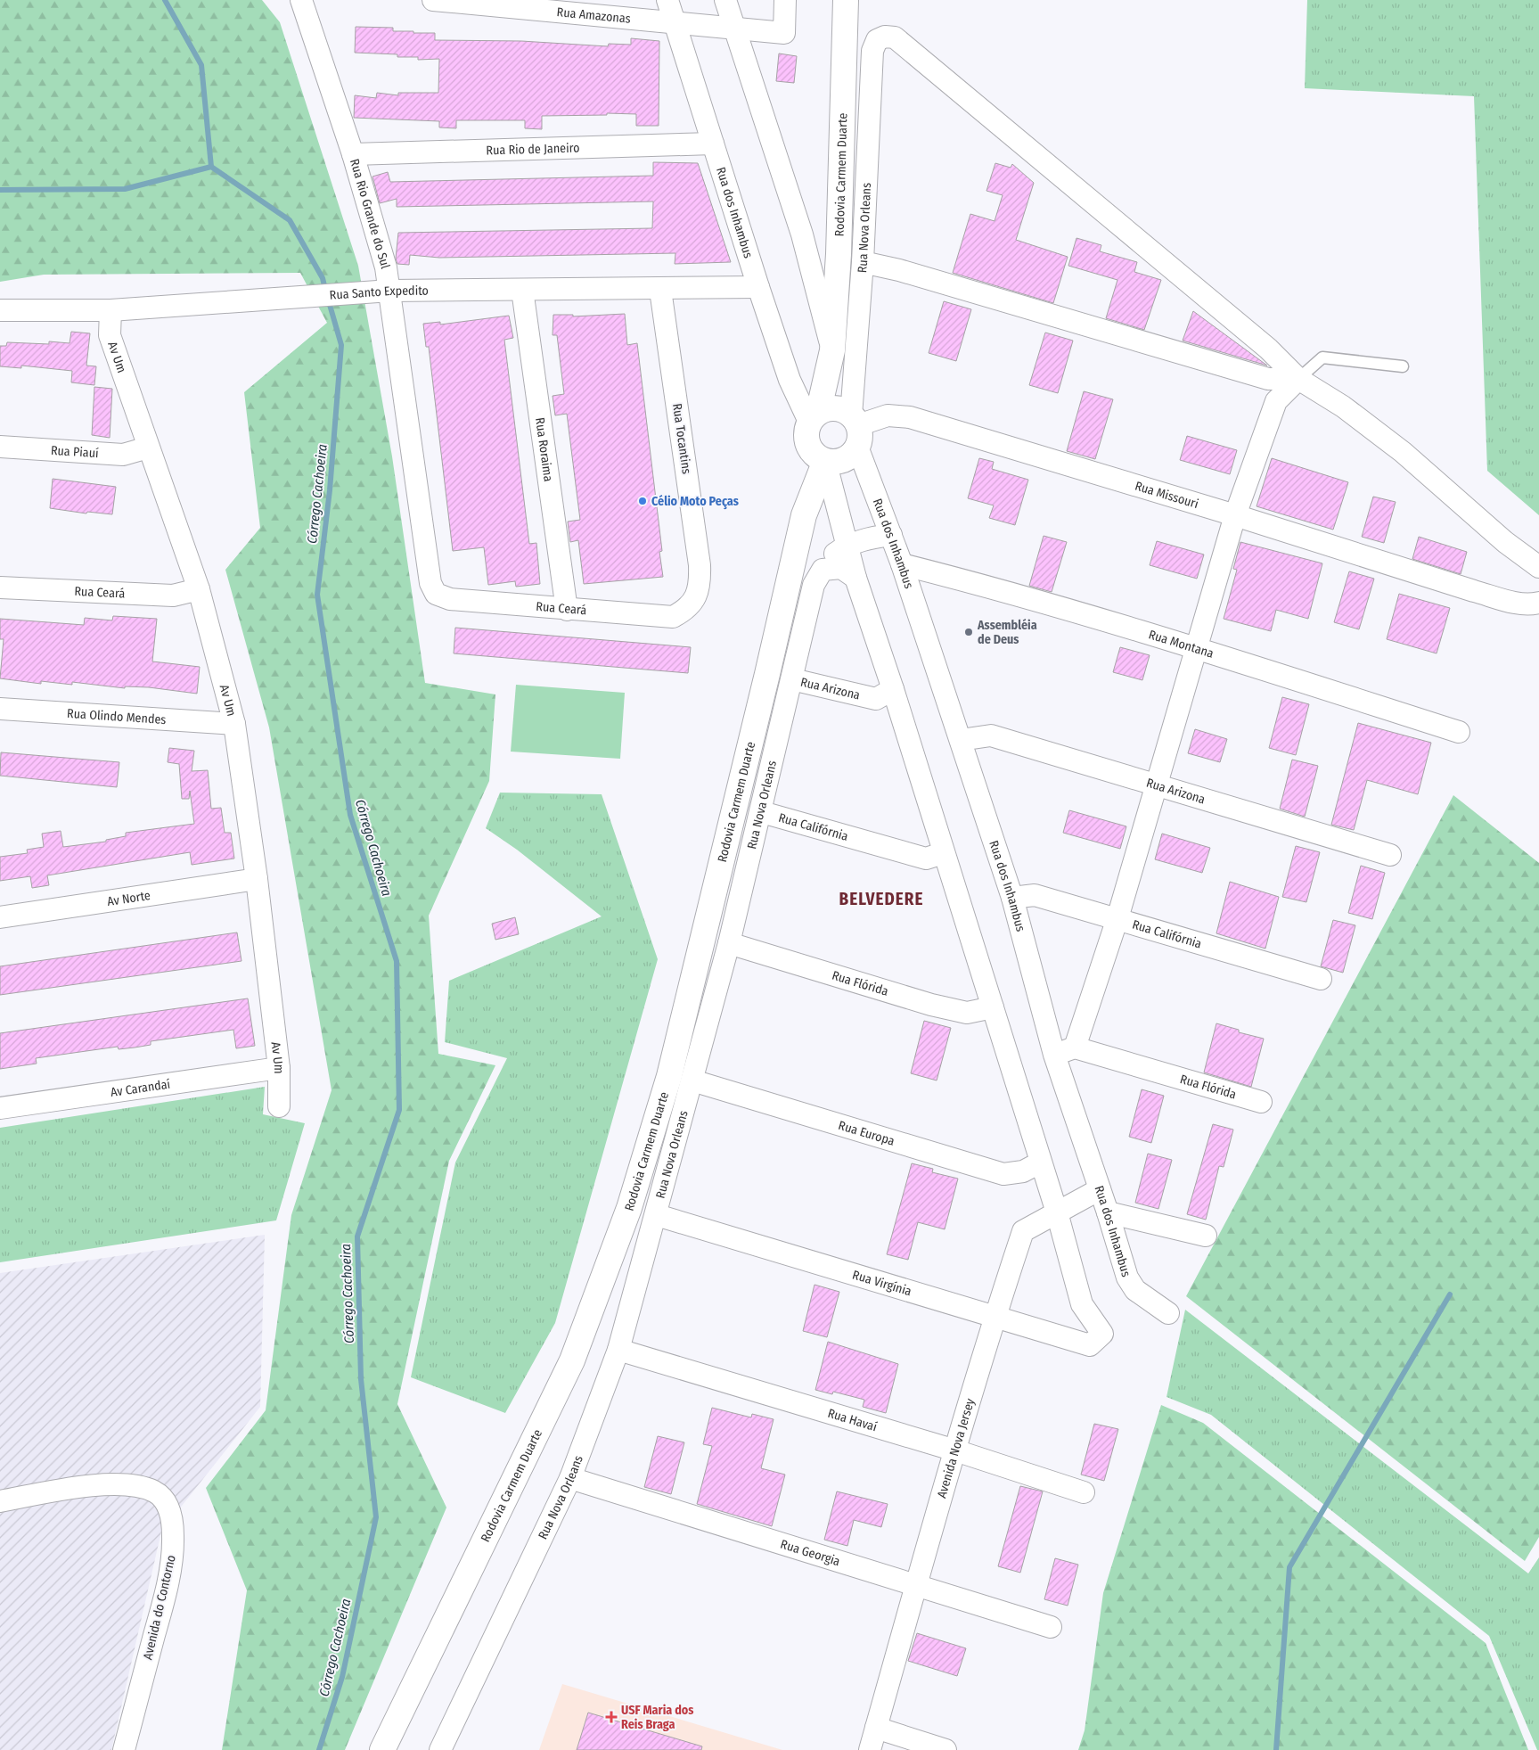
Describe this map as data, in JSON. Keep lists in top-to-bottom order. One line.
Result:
{"streets":{"street":["Rua Amazonas","Rua Rio de Janeiro","Rodovia Carmem Duarte","Rua dos Inhambus","Rua Rio Grande do Sul","Rua Nova Orleans","Rua Santo Expedito","Av Um","Rua Tocantins","Rua Roraima","Rua Piauí","Rua Missouri","Rua Ceará","Rua Montana","Rua Arizona","Rua Olindo Mendes","Rua Califórnia","Av Norte","Rua Flórida","Av Carandaí","Rua Europa","Rua Virgínia","Rua Havaí","Avenida Nova Jersey","Rua Georgia","Avenida do Contorno"]},"crossings":[["Rua Amazonas","Rua dos Inhambus"],["Rua Rio de Janeiro","Rua dos Inhambus"],["Rua Rio de Janeiro","Rua Rio Grande do Sul"],["Rodovia Carmem Duarte","Rua dos Inhambus"],["Rodovia Carmem Duarte","Rua Nova Orleans"],["Rodovia Carmem Duarte","Rua Missouri"],["Rua dos Inhambus","Rua Nova Orleans"],["Rua dos Inhambus","Rua Santo Expedito"],["Rua dos Inhambus","Rua Missouri"],["Rua dos Inhambus","Rua Montana"],["Rua dos Inhambus","Rua Arizona"],["Rua dos Inhambus","Rua Califórnia"],["Rua dos Inhambus","Avenida Nova Jersey"],["Rua Rio Grande do Sul","Rua Santo Expedito"],["Rua Rio Grande do Sul","Rua Ceará"],["Rua Nova Orleans","Rua Missouri"],["Rua Nova Orleans","Rua Arizona"],["Rua Nova Orleans","Rua Califórnia"],["Rua Nova Orleans","Rua Flórida"],["Rua Nova Orleans","Rua Europa"],["Rua Nova Orleans","Rua Virgínia"],["Rua Nova Orleans","Rua Havaí"],["Rua Nova Orleans","Rua Georgia"],["Rua Santo Expedito","Av Um"],["Rua Santo Expedito","Rua Tocantins"],["Rua Santo Expedito","Rua Roraima"],["Av Um","Rua Piauí"],["Av Um","Rua Ceará"],["Av Um","Rua Olindo Mendes"],["Av Um","Av Norte"],["Av Um","Av Carandaí"],["Rua Tocantins","Rua Ceará"],["Rua Roraima","Rua Ceará"],["Rua Virgínia","Avenida Nova Jersey"],["Rua Havaí","Avenida Nova Jersey"],["Avenida Nova Jersey","Rua Georgia"]],"districts":["BELVEDERE"],"water":["Córrego Cachoeira"],"places":{"other":["Célio Moto Peças","Assembléia de Deus"],"health":["USF Maria dos Reis Braga"]}}
